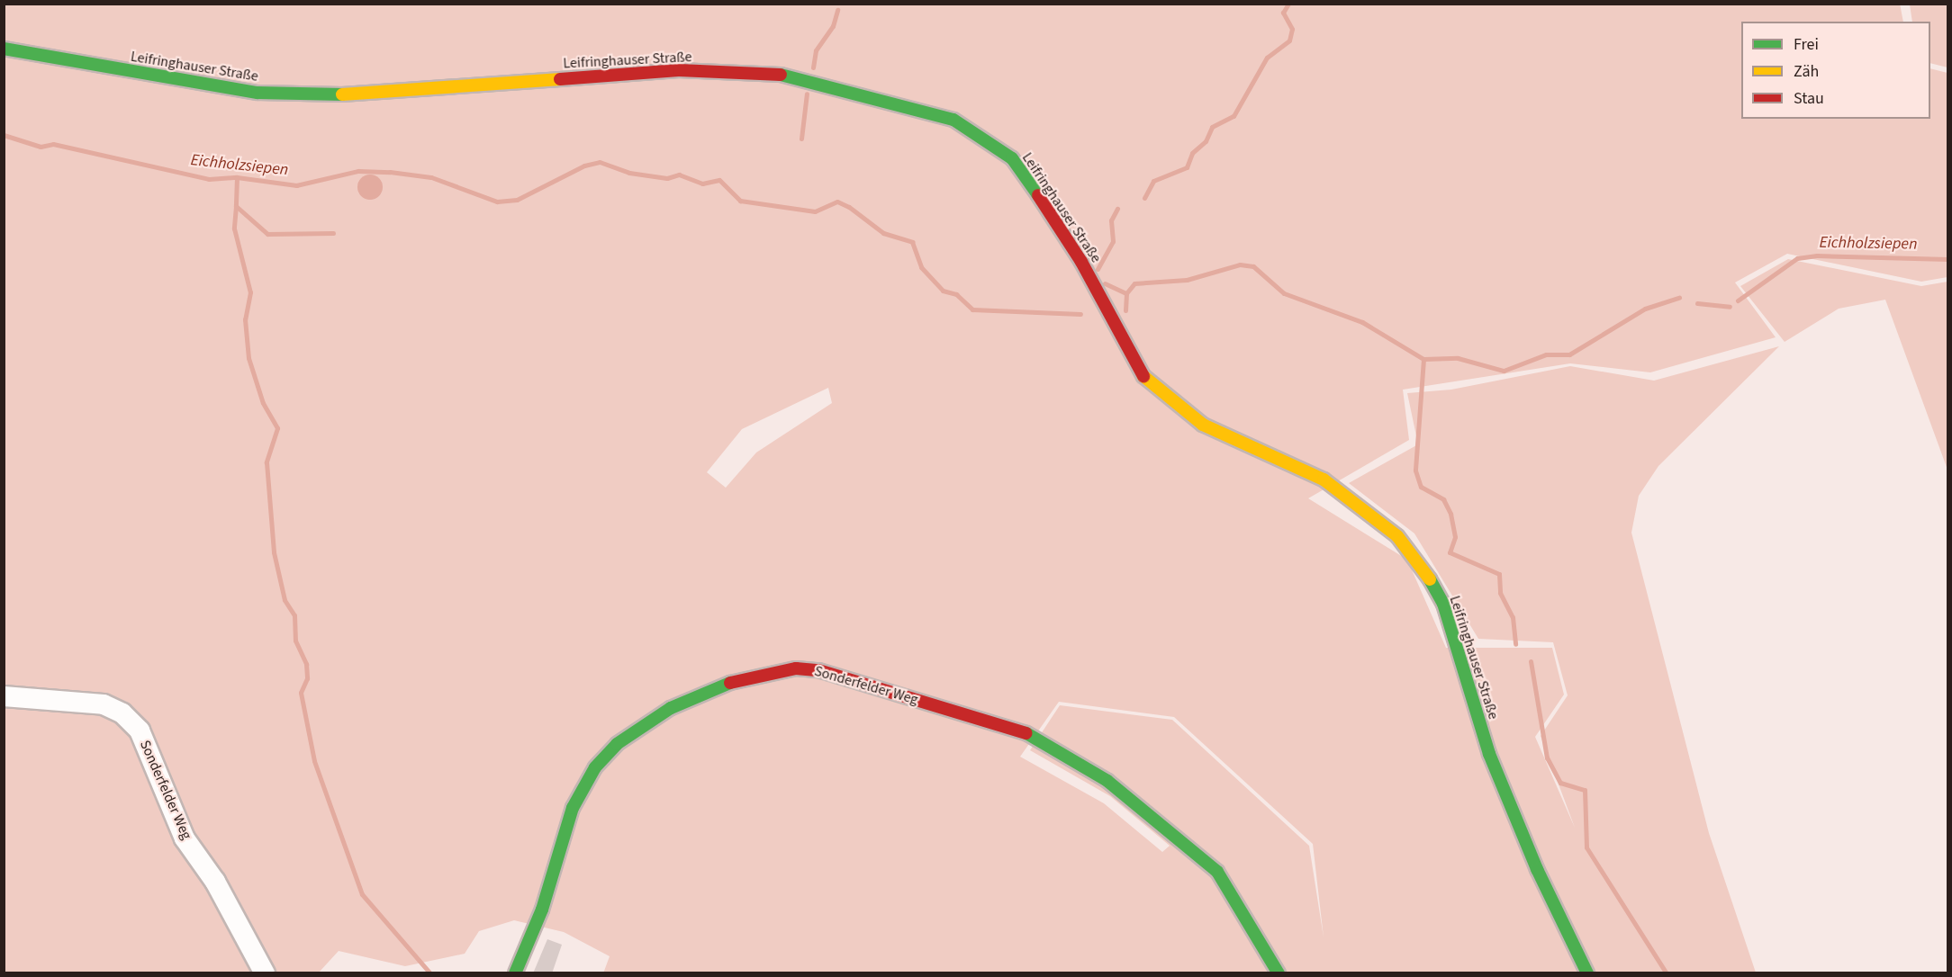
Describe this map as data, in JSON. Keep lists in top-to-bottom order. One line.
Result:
{"streets":{"street":["Leifringhauser Straße","Sonderfelder Weg"]},"water":["Eichholzsiepen"],"legend":["Frei","Zäh","Stau"]}
